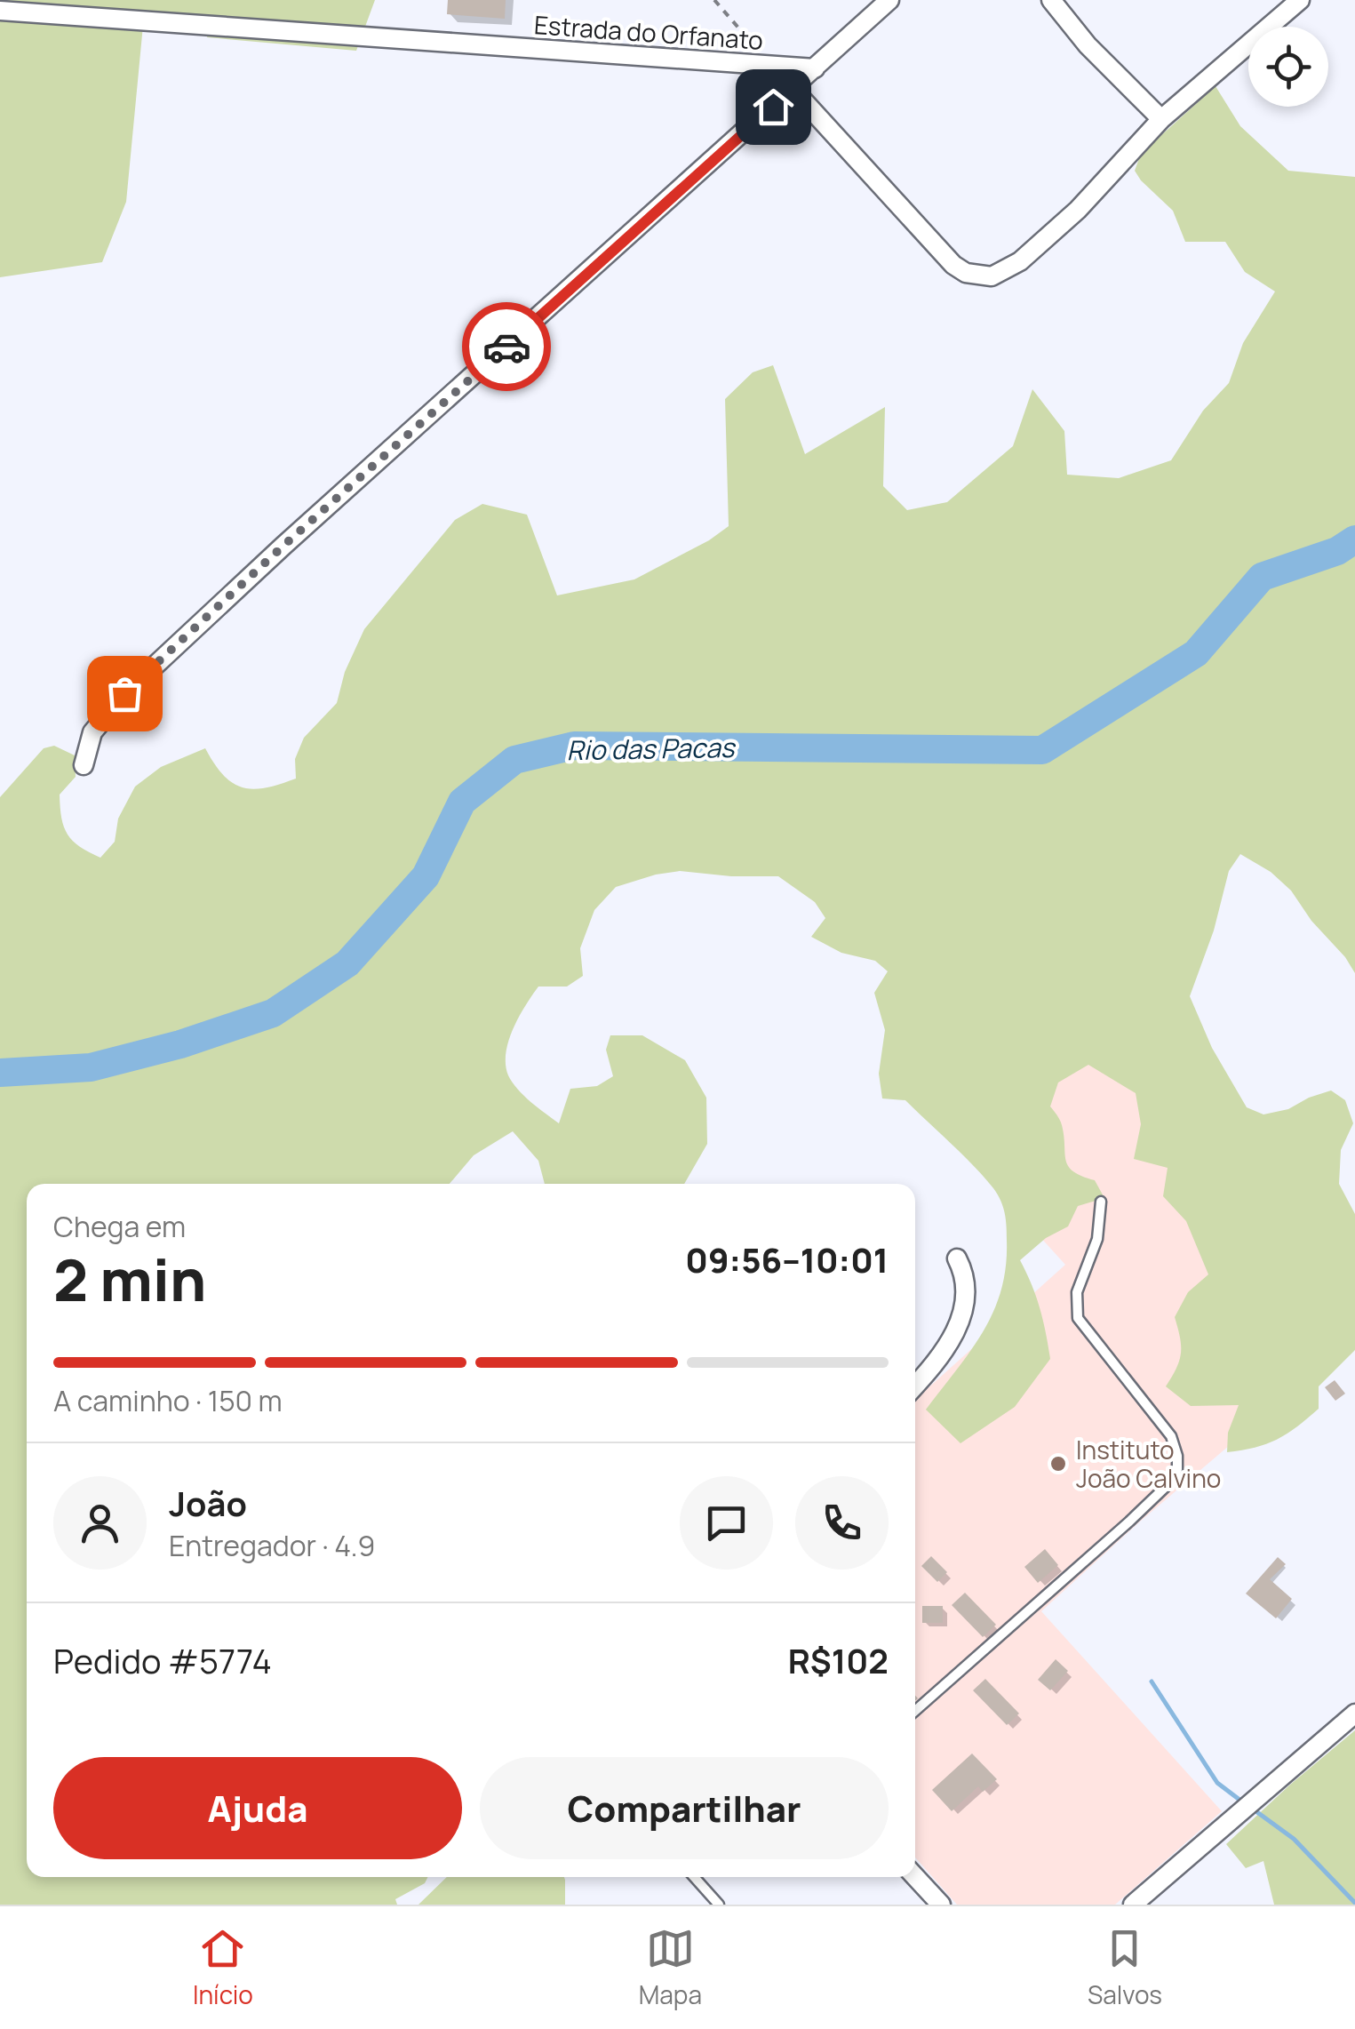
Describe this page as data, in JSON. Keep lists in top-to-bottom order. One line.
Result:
{"streets":{"street":["Estrada do Orfanato"]},"water":["Rio das Pacas"],"places":["Instituto João Calvino"],"page":{"heading":["2 min","Chega em","09:56–10:01"],"panel":["João","Entregador · 4.9","Pedido #5774","R$102"],"bar":"A caminho · 150 m","buttons":["Ajuda","Compartilhar"],"tabs":["Início","Mapa","Salvos"]}}
